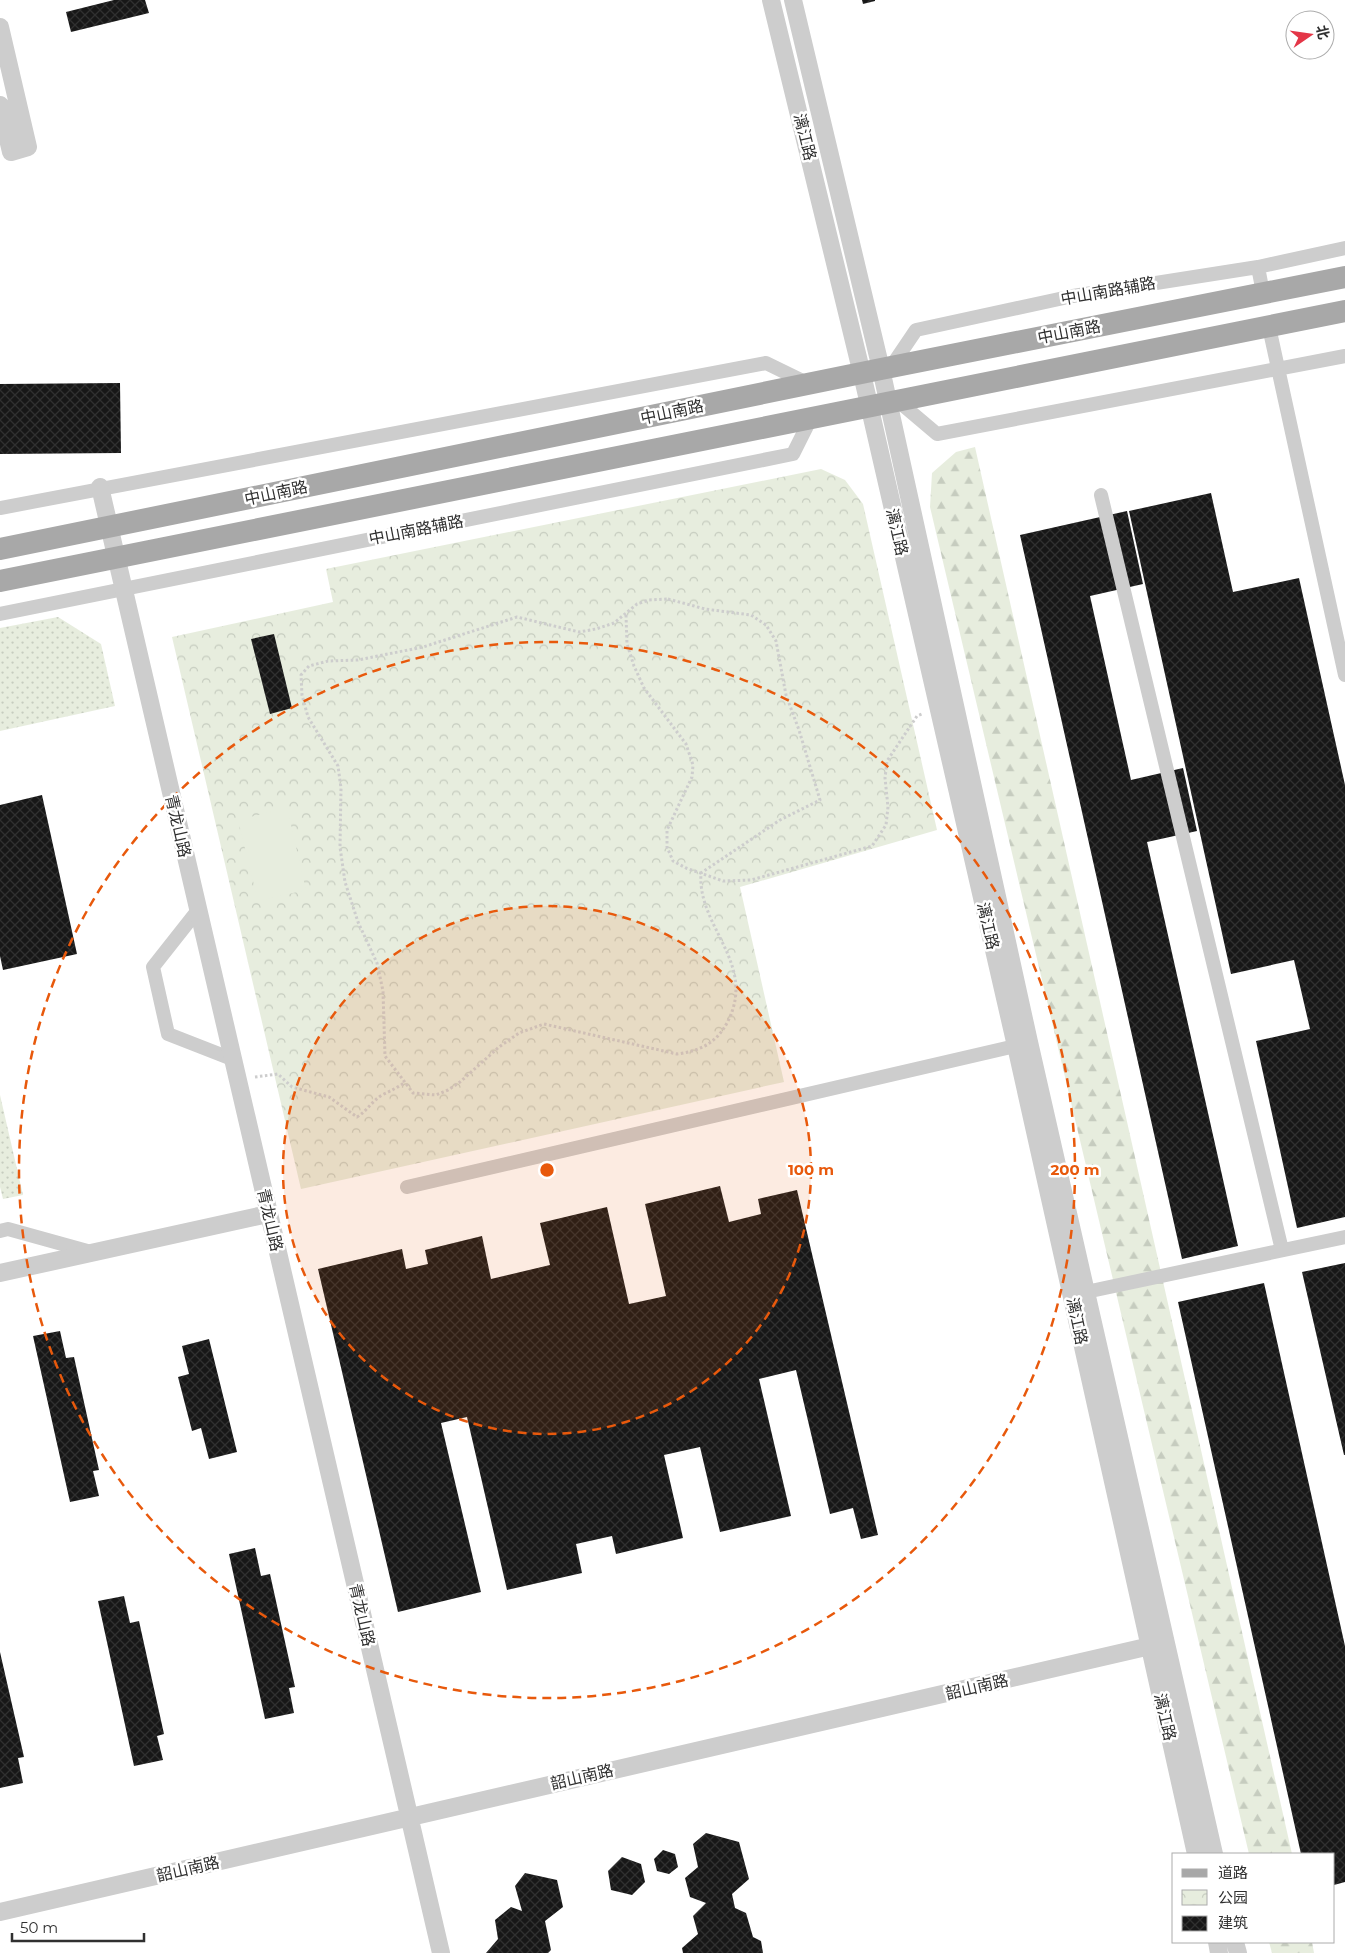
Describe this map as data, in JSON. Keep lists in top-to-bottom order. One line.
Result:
{"streets":{"main road":["中山南路"],"street":["漓江路","中山南路辅路","青龙山路","韶山南路"]},"crossings":[["漓江路","中山南路辅路"],["漓江路","中山南路"],["漓江路","韶山南路"],["中山南路辅路","中山南路"],["中山南路辅路","青龙山路"],["中山南路","青龙山路"],["青龙山路","韶山南路"]],"legend":["道路","公园","建筑"],"scale_bar":"50 m","north":"right","rings":["100 m","200 m"]}
